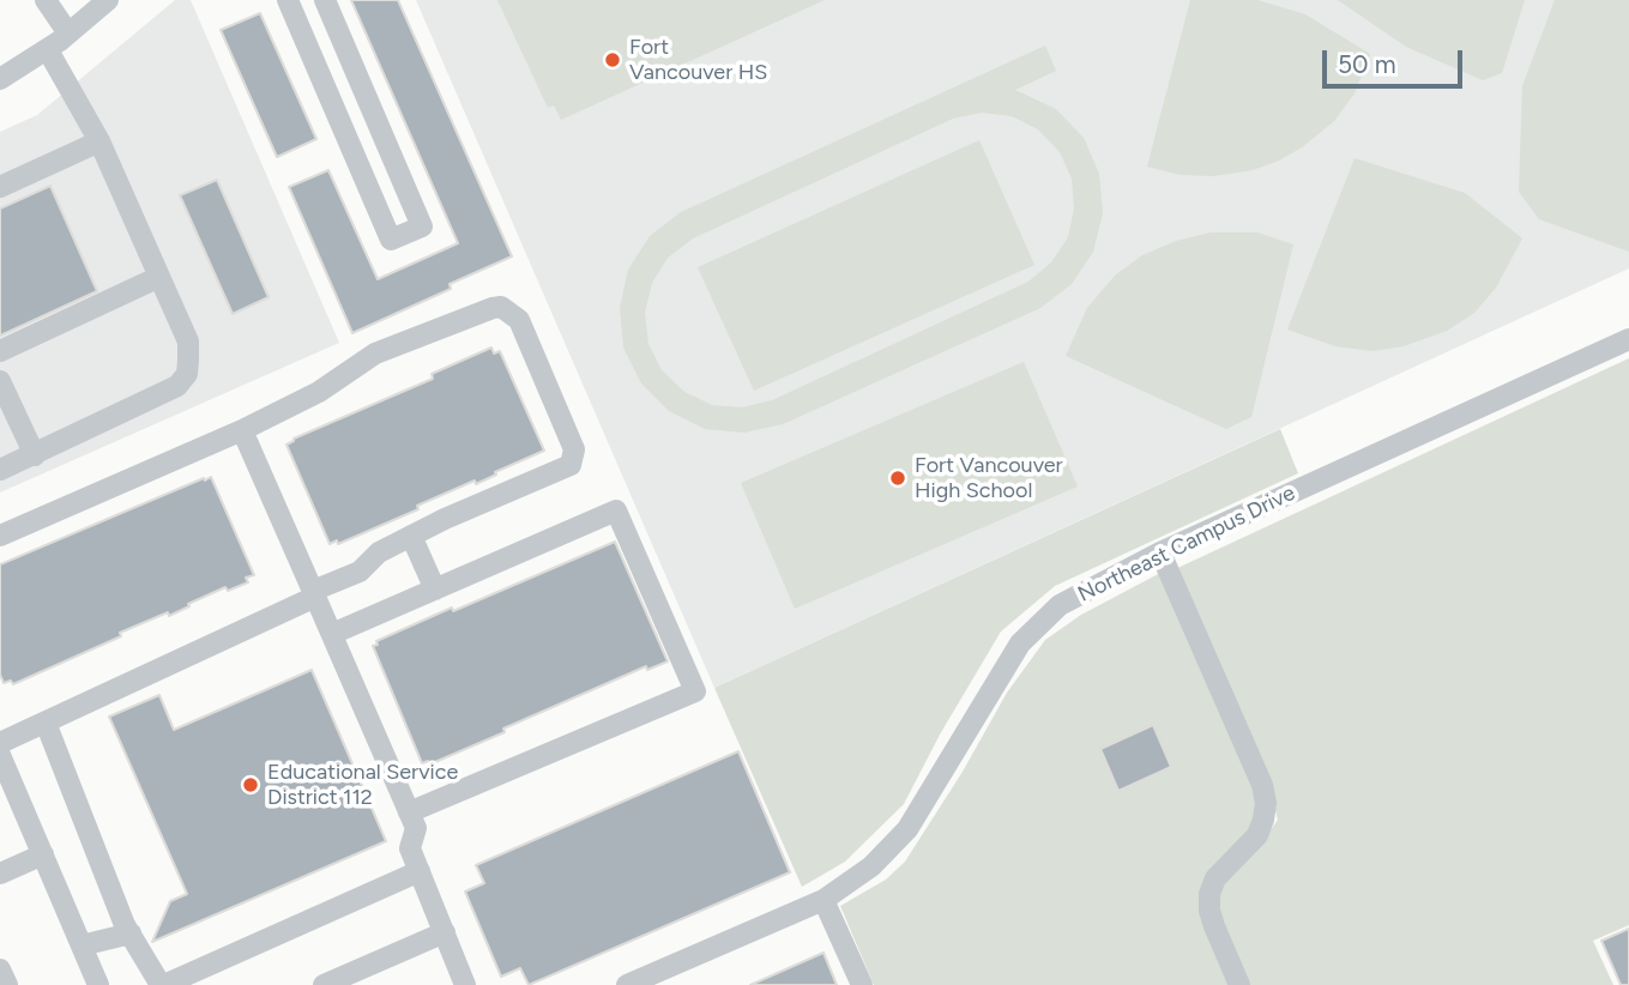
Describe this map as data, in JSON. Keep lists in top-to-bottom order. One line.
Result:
{"streets":{"street":["Northeast Campus Drive"]},"places":["Fort Vancouver HS","Fort Vancouver High School","Educational Service District 112"],"scale_bar":"50 m"}
